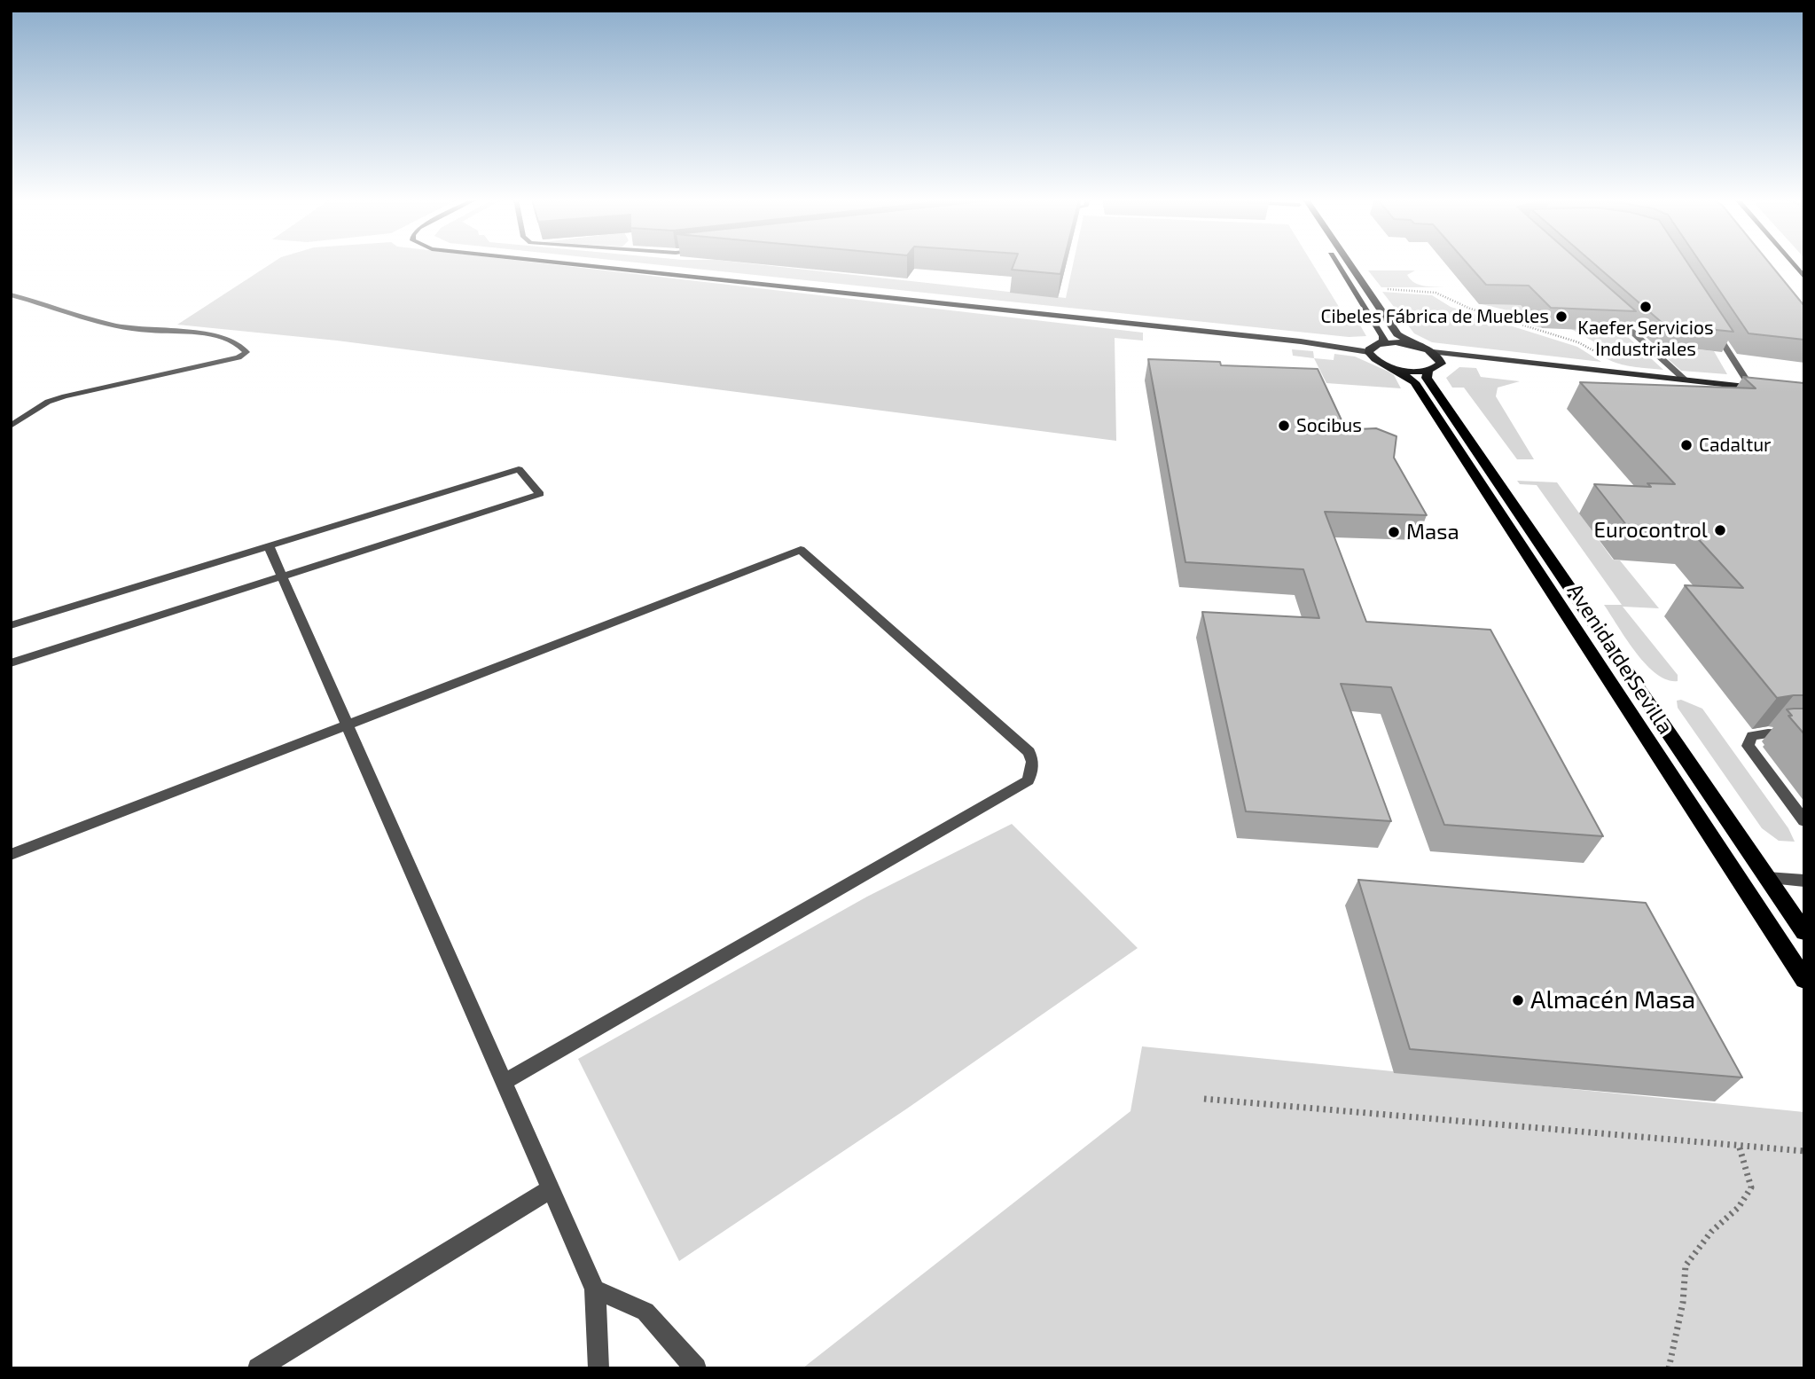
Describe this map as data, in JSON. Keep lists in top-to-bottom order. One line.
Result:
{"streets":{"main road":["Avenida de Sevilla"]},"places":["Kaefer Servicios Industriales","Cibeles Fábrica de Muebles","Socibus","Cadaltur","Eurocontrol","Masa","Almacén Masa"]}
